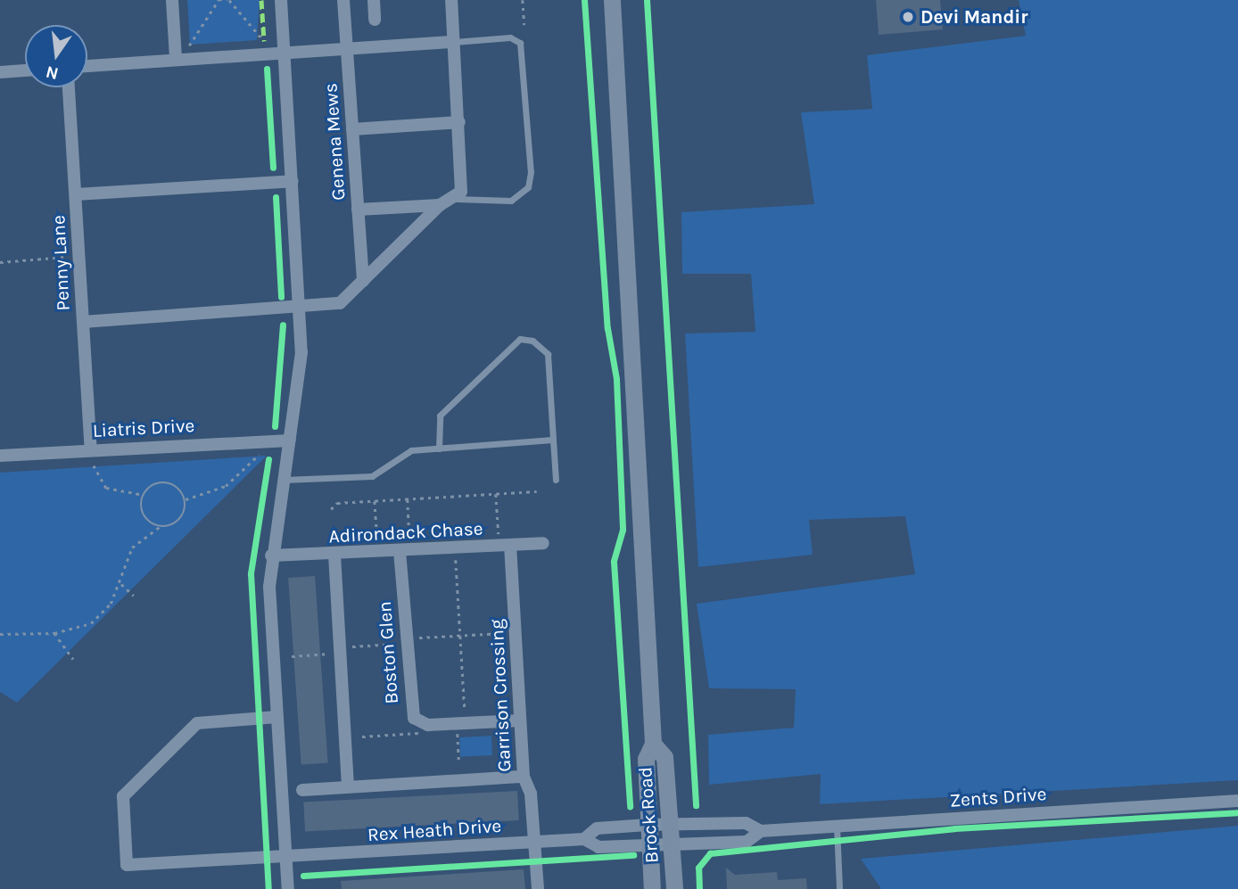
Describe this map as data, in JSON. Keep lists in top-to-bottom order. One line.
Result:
{"streets":{"main road":["Brock Road"],"street":["Genena Mews","Penny Lane","Liatris Drive","Adirondack Chase","Boston Glen","Garrison Crossing","Zents Drive","Rex Heath Drive"]},"crossings":[["Penny Lane","Liatris Drive"],["Adirondack Chase","Boston Glen"],["Adirondack Chase","Garrison Crossing"],["Boston Glen","Garrison Crossing"],["Garrison Crossing","Rex Heath Drive"],["Zents Drive","Brock Road"],["Zents Drive","Rex Heath Drive"],["Brock Road","Rex Heath Drive"]],"places":["Devi Mandir"],"north":"bottom"}
